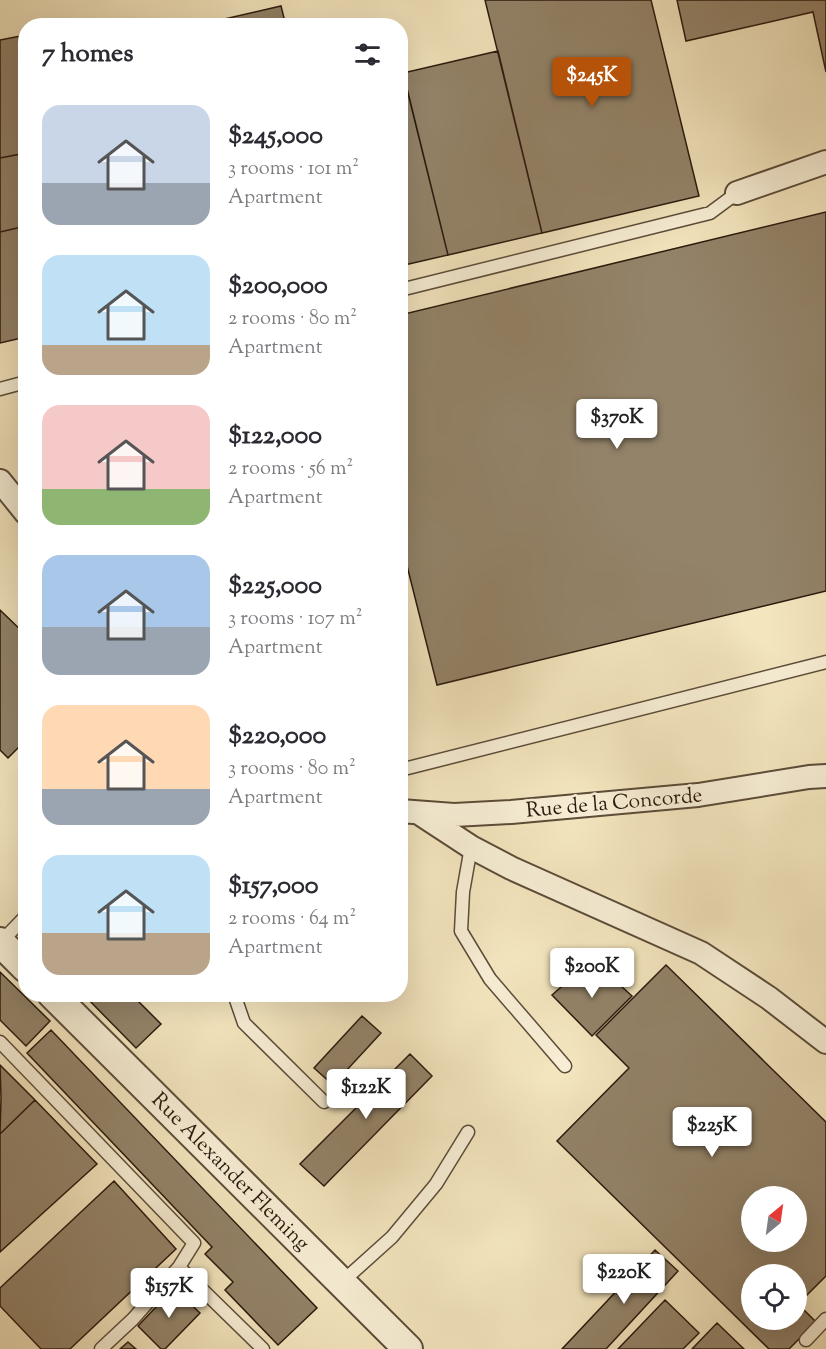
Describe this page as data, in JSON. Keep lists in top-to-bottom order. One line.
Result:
{"streets":{"street":["Rue de la Concorde","Rue Alexander Fleming"]},"north":"top right","page":{"heading":"7 homes","price":["$245K","$370K","$200K","$122K","$225K","$220K","$157K"],"list":[{"name":"$245,000","note":"3 rooms · 101 m² · Apartment"},{"name":"$200,000","note":"2 rooms · 80 m² · Apartment"},{"name":"$122,000","note":"2 rooms · 56 m² · Apartment"},{"name":"$225,000","note":"3 rooms · 107 m² · Apartment"},{"name":"$220,000","note":"3 rooms · 80 m² · Apartment"},{"name":"$157,000","note":"2 rooms · 64 m² · Apartment"}]}}
